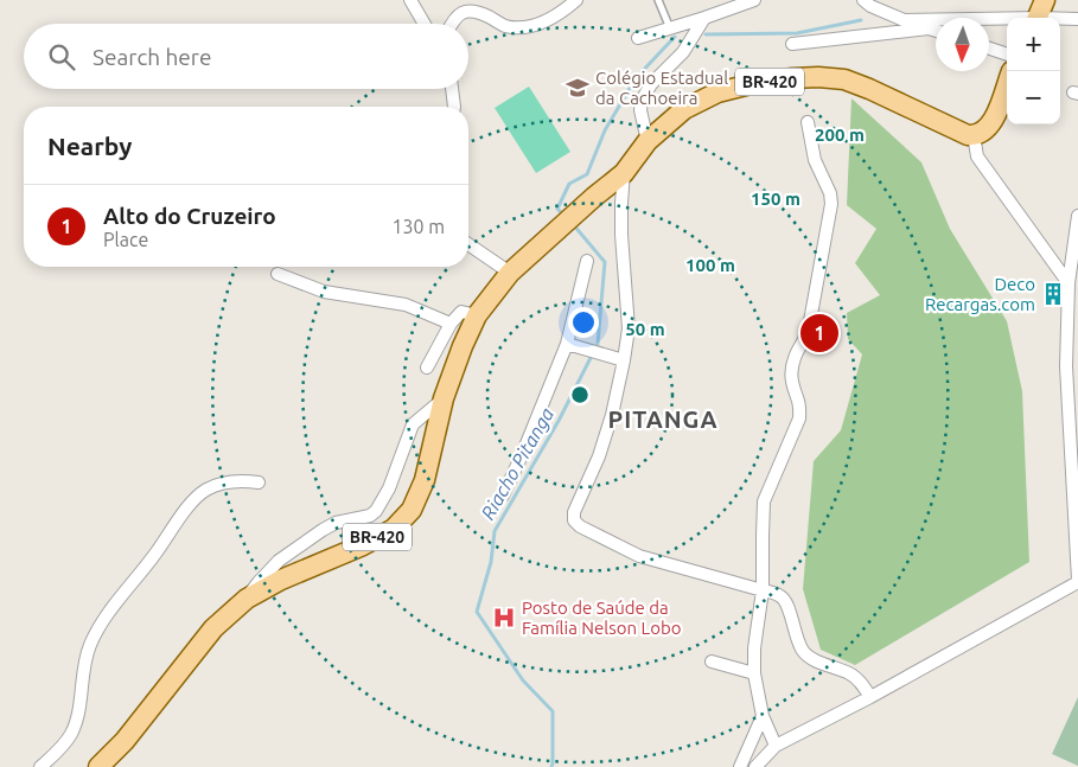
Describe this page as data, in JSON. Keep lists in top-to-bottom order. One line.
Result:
{"streets":{"main road":["BR-420"]},"districts":["PITANGA"],"water":["Riacho Pitanga"],"places":{"school or university":["Colégio Estadual da Cachoeira"],"building":["Deco Recargas.com"],"hospital":["Posto de Saúde da Família Nelson Lobo"]},"north":"bottom","page":{"map_buttons":["+","−"],"search":"Search here","heading":"Nearby","list":[{"mark":"1","name":"Alto do Cruzeiro","note":"Place","value":"130 m"}],"pins":"1"},"rings":["200 m","150 m","100 m","50 m"]}
